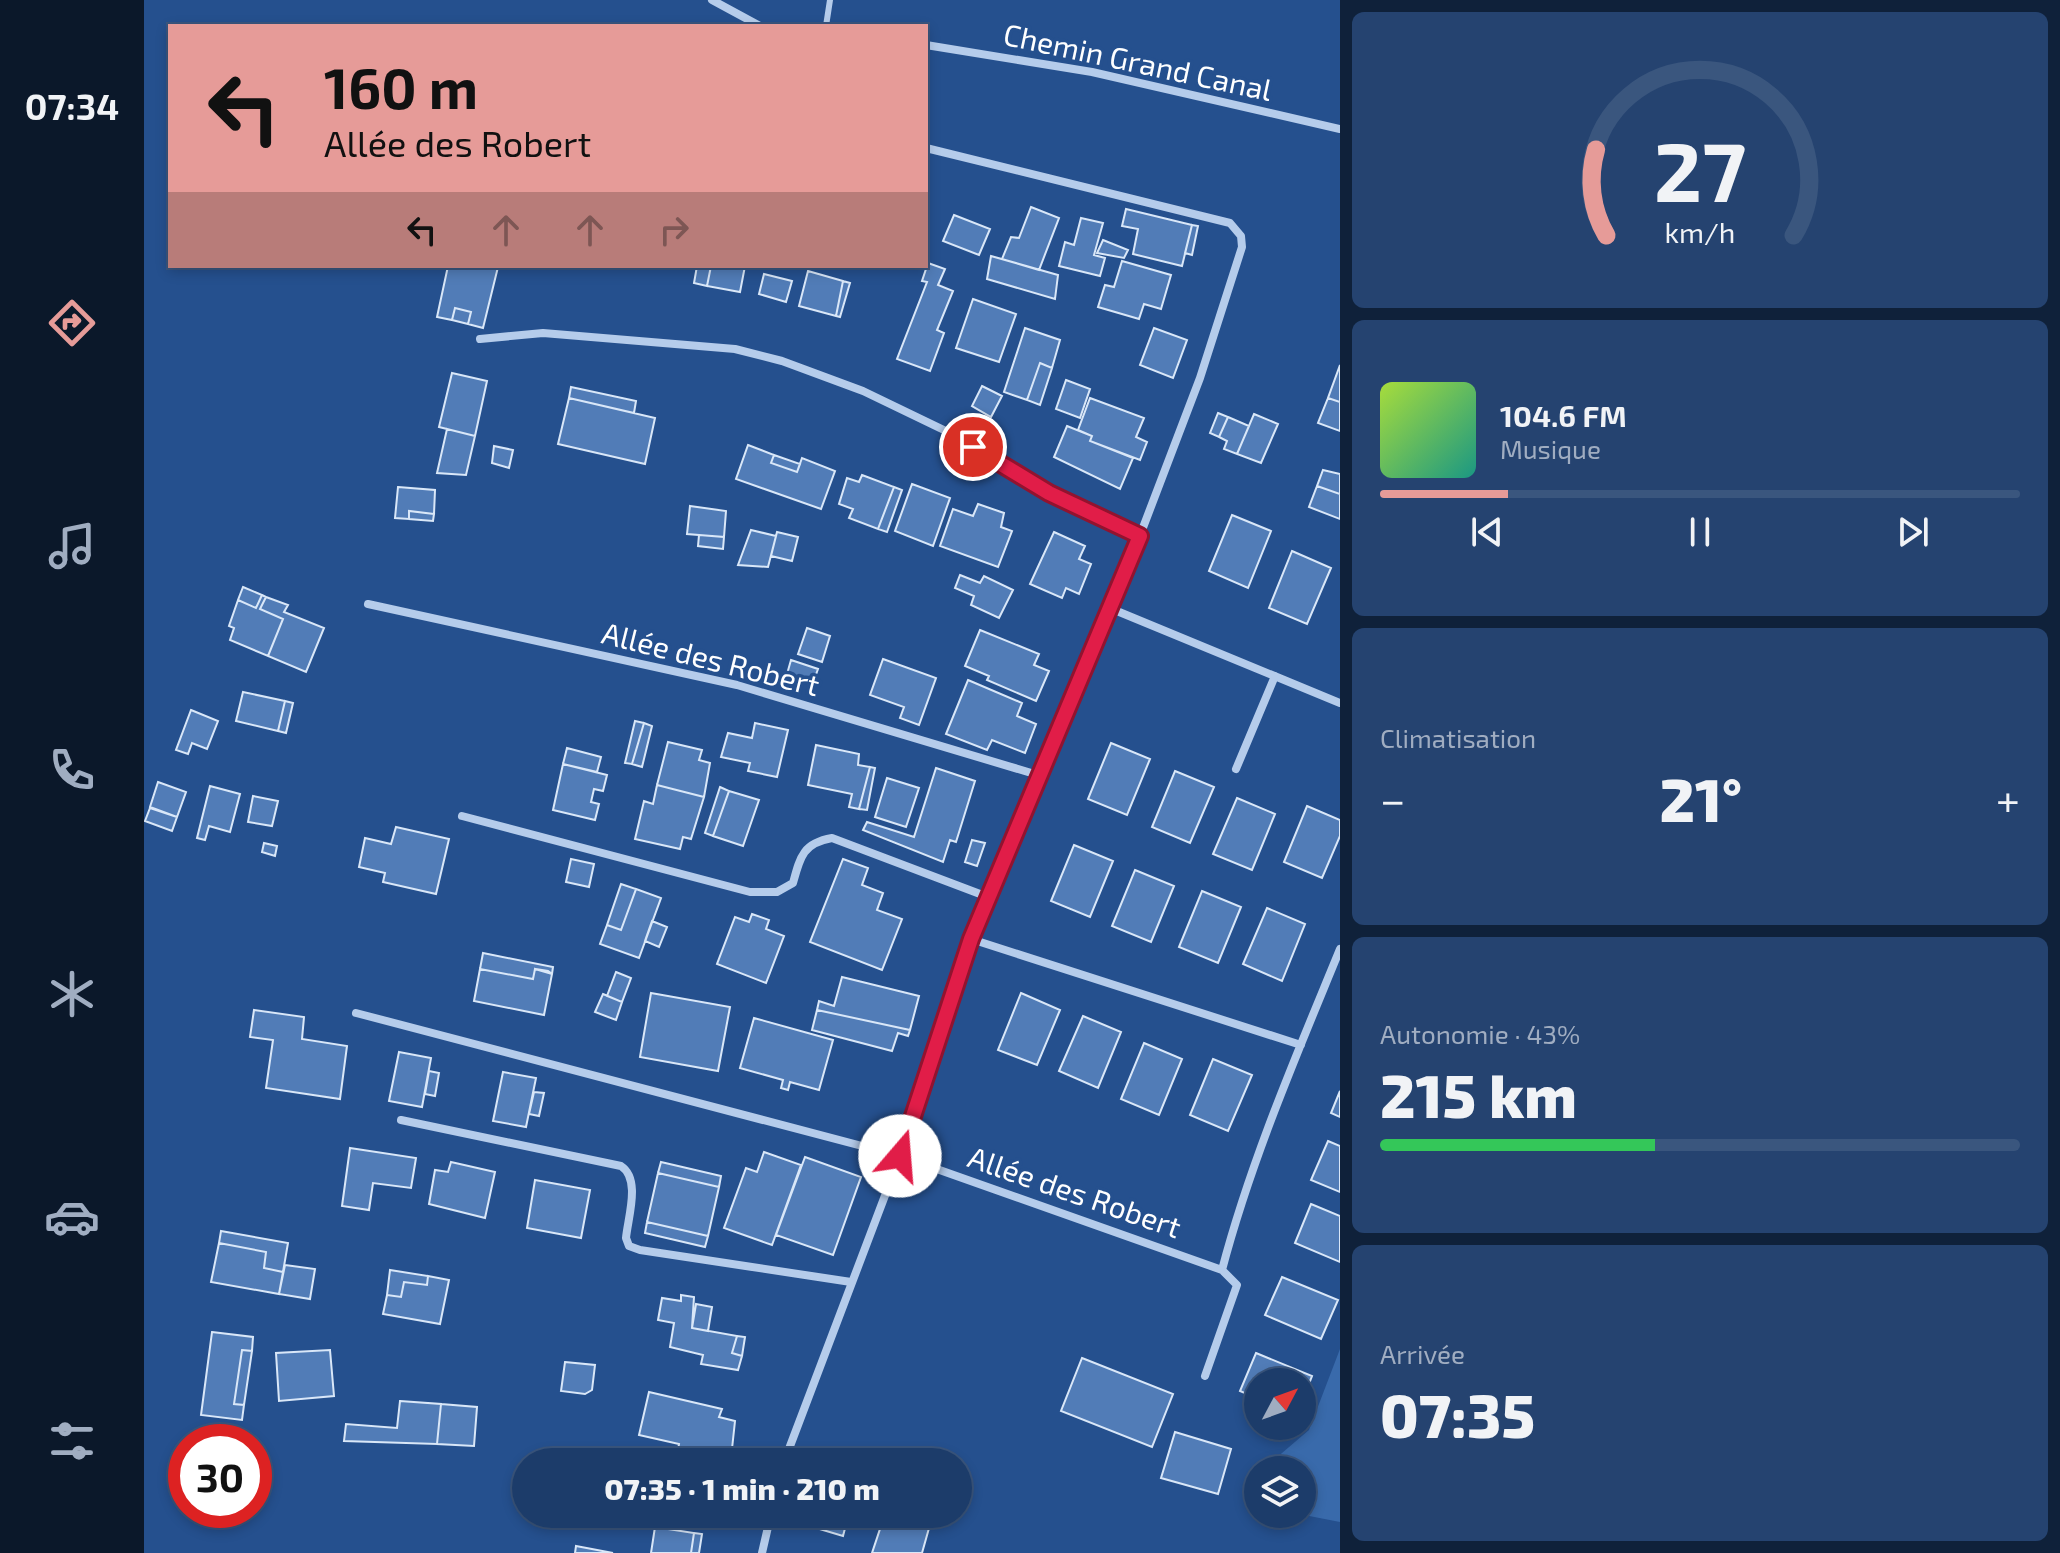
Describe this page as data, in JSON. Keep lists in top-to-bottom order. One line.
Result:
{"streets":{"street":["Chemin Grand Canal","Allée des Robert"]},"north":"top right","page":{"tabs":"07:34","turn":["160 m","Allée des Robert"],"song":["104.6 FM","Musique"],"tile":["Climatisation",["Autonomie · 43%","215 km"],["Arrivée","07:35"]],"heat":["−","21°","+"],"limit":"30","trip":"07:35 · 1 min · 210 m","gauge":["27","km/h"]}}
